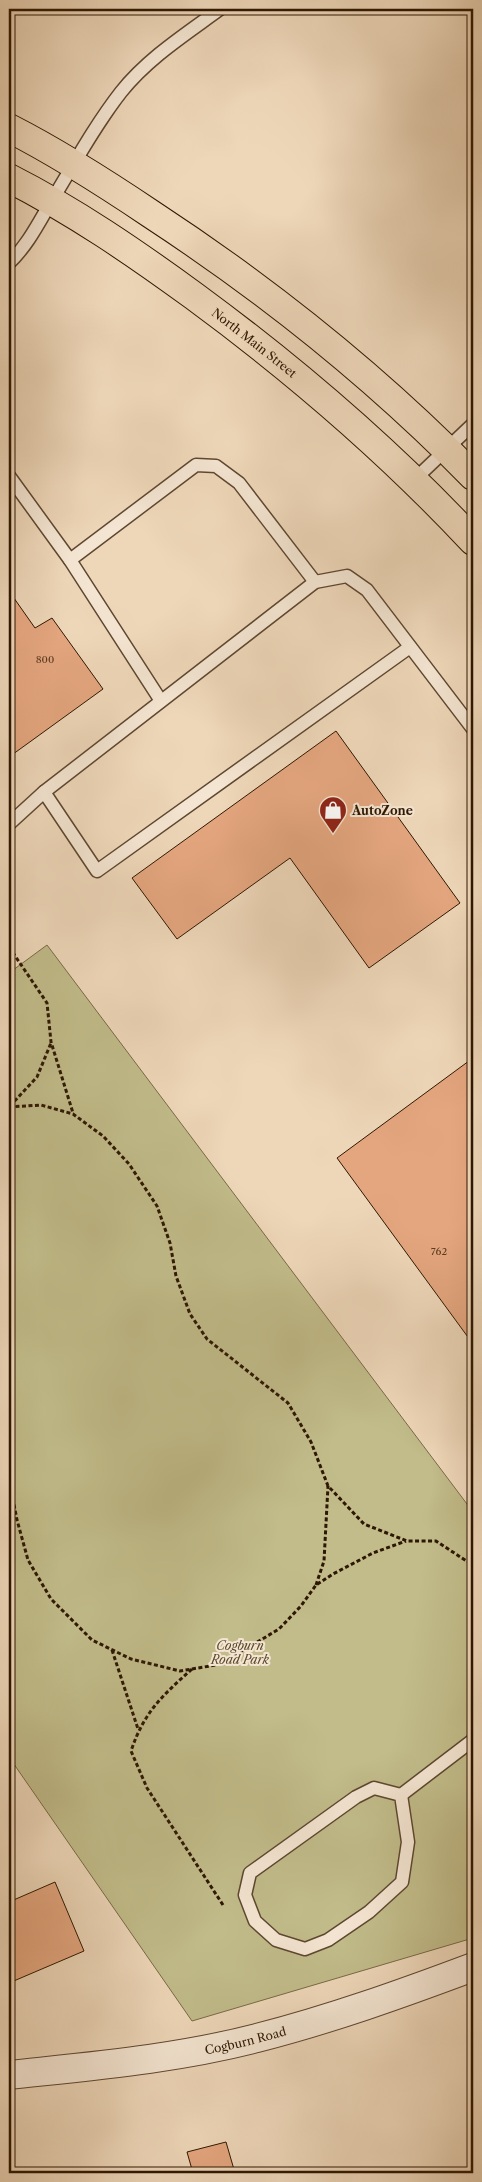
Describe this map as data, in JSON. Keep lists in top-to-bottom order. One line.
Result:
{"streets":{"main road":["North Main Street"],"street":["Cogburn Road"]},"parks":["Cogburn Road Park"],"places":{"shop":["AutoZone"]},"house_numbers":["800","762"]}
